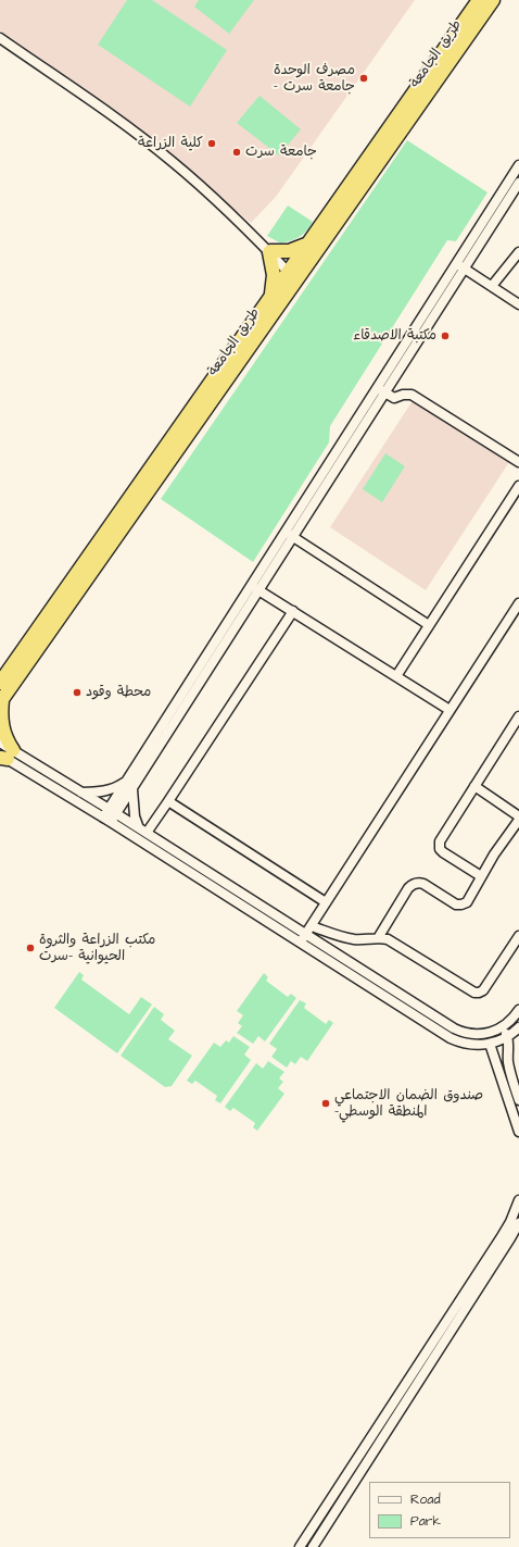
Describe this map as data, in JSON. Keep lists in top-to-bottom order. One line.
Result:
{"streets":{"highway":["طريق الجامعة"]},"places":["مصرف الوحدة - جامعة سرت","كلية الزراعة","جامعة سرت","مكتبة الاصدقاء","محطة وقود","مكتب الزراعة والثروة الحيوانية -سرت","صندوق الضمان الاجتماعي -المنطقة الوسطي"],"legend":["Road","Park"]}
